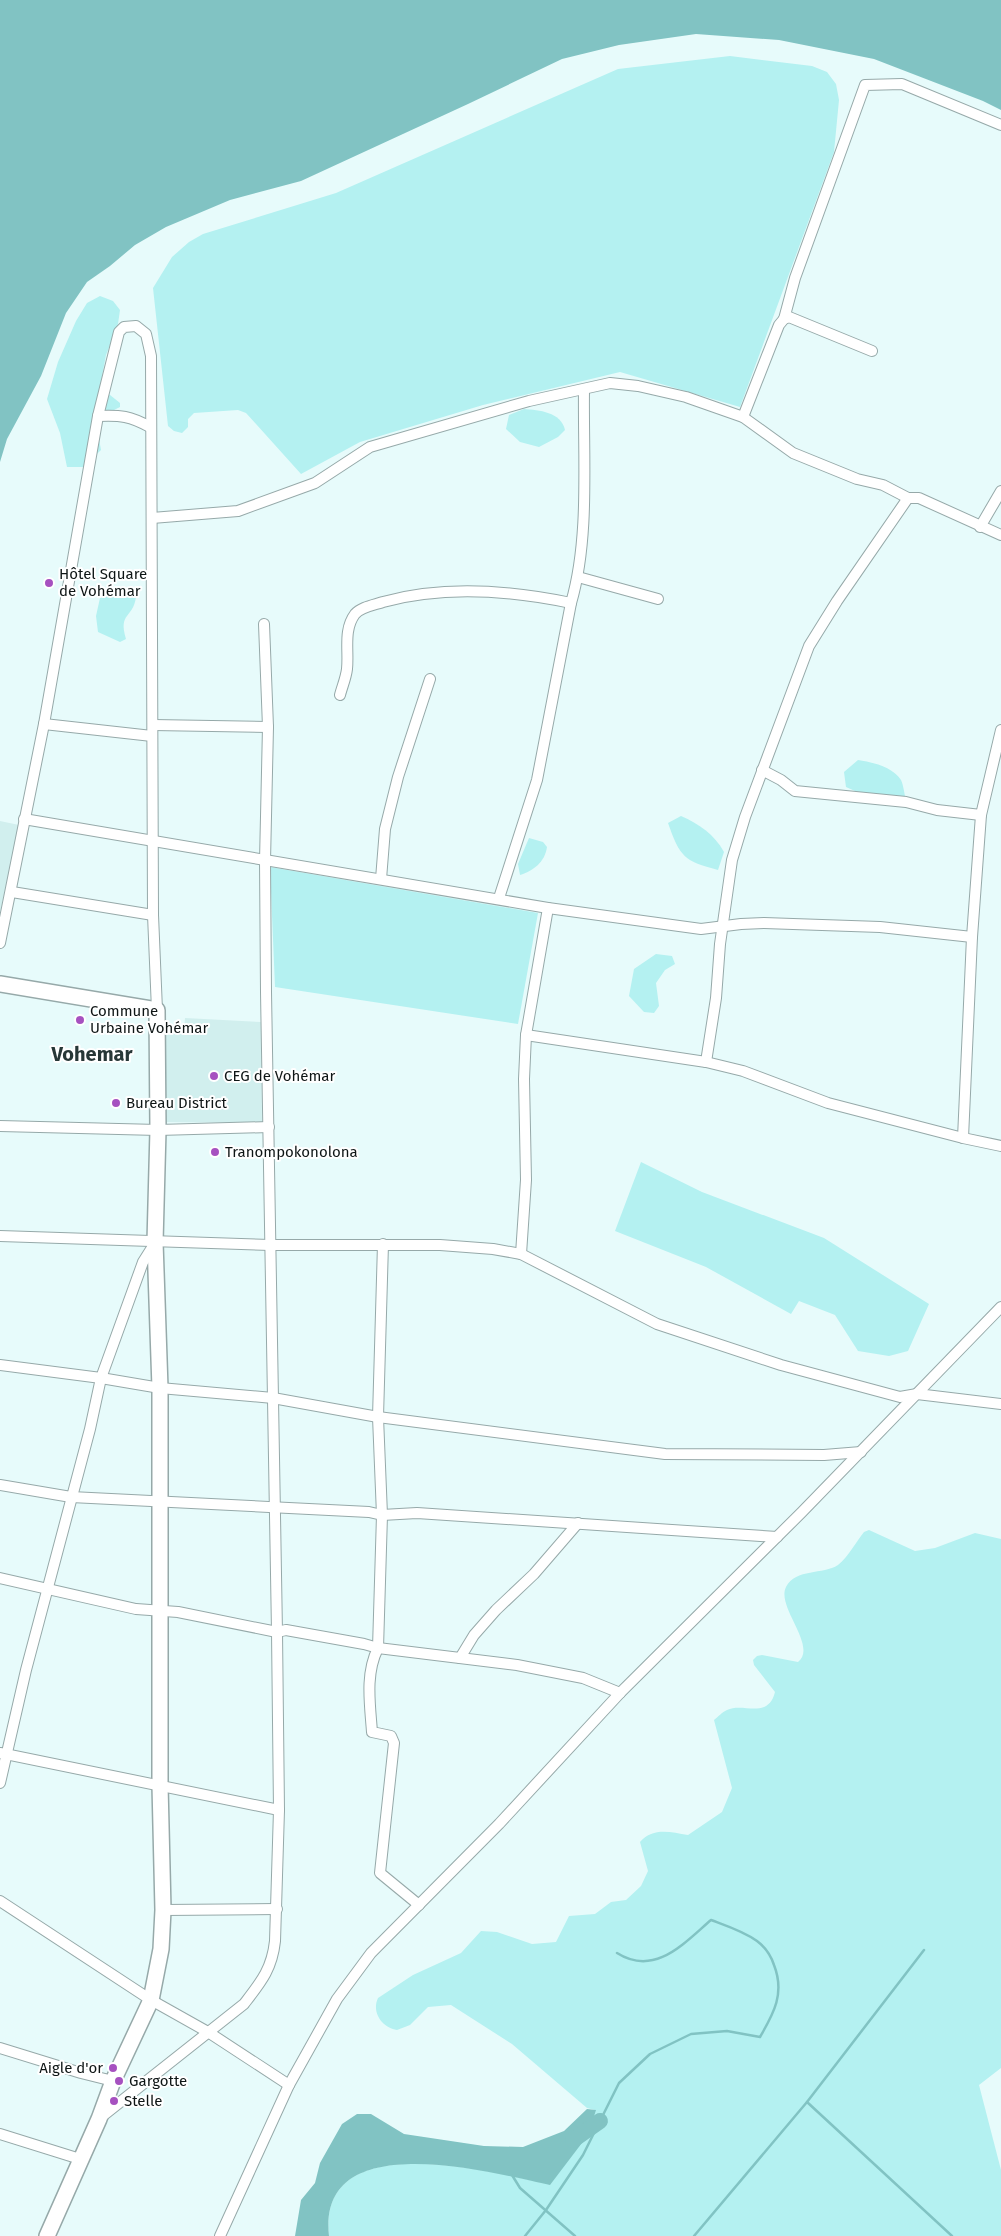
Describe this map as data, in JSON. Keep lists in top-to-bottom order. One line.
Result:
{"districts":["Vohemar"],"places":["Hôtel Square de Vohémar","Commune Urbaine Vohémar","CEG de Vohémar","Bureau District","Tranompokonolona","Aigle d'or","Gargotte","Stelle"]}
